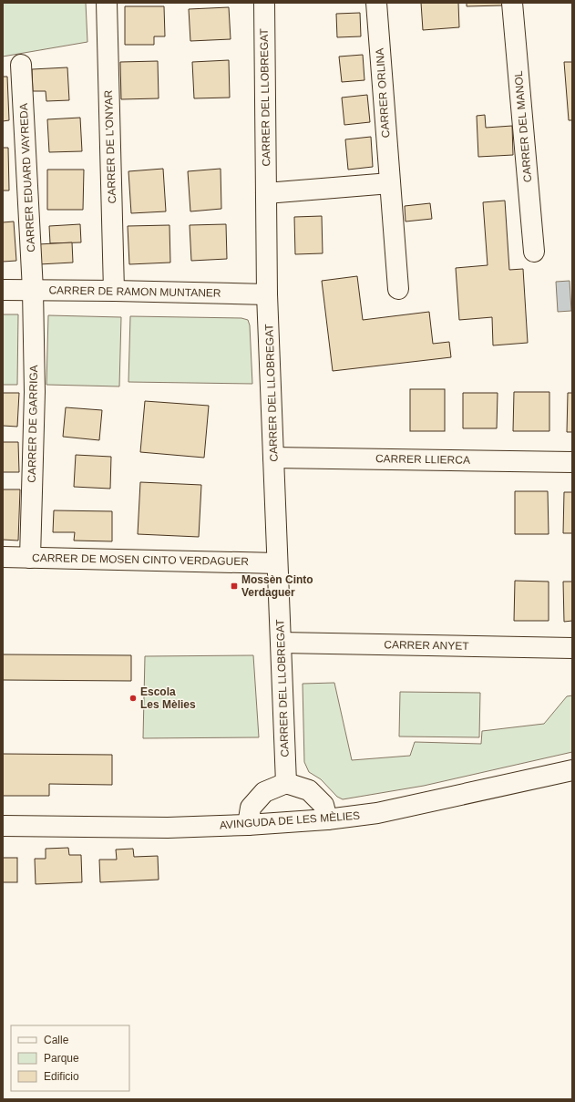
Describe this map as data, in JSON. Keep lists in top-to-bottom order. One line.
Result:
{"streets":{"street":["CARRER ORLINA","CARRER DEL LLOBREGAT","CARRER DEL MANOL","CARRER DE L'ONYAR","CARRER EDUARD VAYREDA","CARRER DE RAMON MUNTANER","CARRER DE GARRIGA","CARRER LLIERCA","CARRER DE MOSEN CINTO VERDAGUER","CARRER ANYET","AVINGUDA DE LES MÈLIES"]},"crossings":[["CARRER DEL LLOBREGAT","CARRER DE RAMON MUNTANER"],["CARRER DEL LLOBREGAT","CARRER LLIERCA"],["CARRER DEL LLOBREGAT","CARRER DE MOSEN CINTO VERDAGUER"],["CARRER DEL LLOBREGAT","CARRER ANYET"],["CARRER DE L'ONYAR","CARRER DE RAMON MUNTANER"],["CARRER EDUARD VAYREDA","CARRER DE RAMON MUNTANER"],["CARRER EDUARD VAYREDA","CARRER DE GARRIGA"],["CARRER DE RAMON MUNTANER","CARRER DE GARRIGA"],["CARRER DE GARRIGA","CARRER DE MOSEN CINTO VERDAGUER"]],"places":{"transit":["Mossèn Cinto Verdaguer"],"other":["Escola Les Mèlies"]},"legend":["Calle","Parque","Edificio"]}
